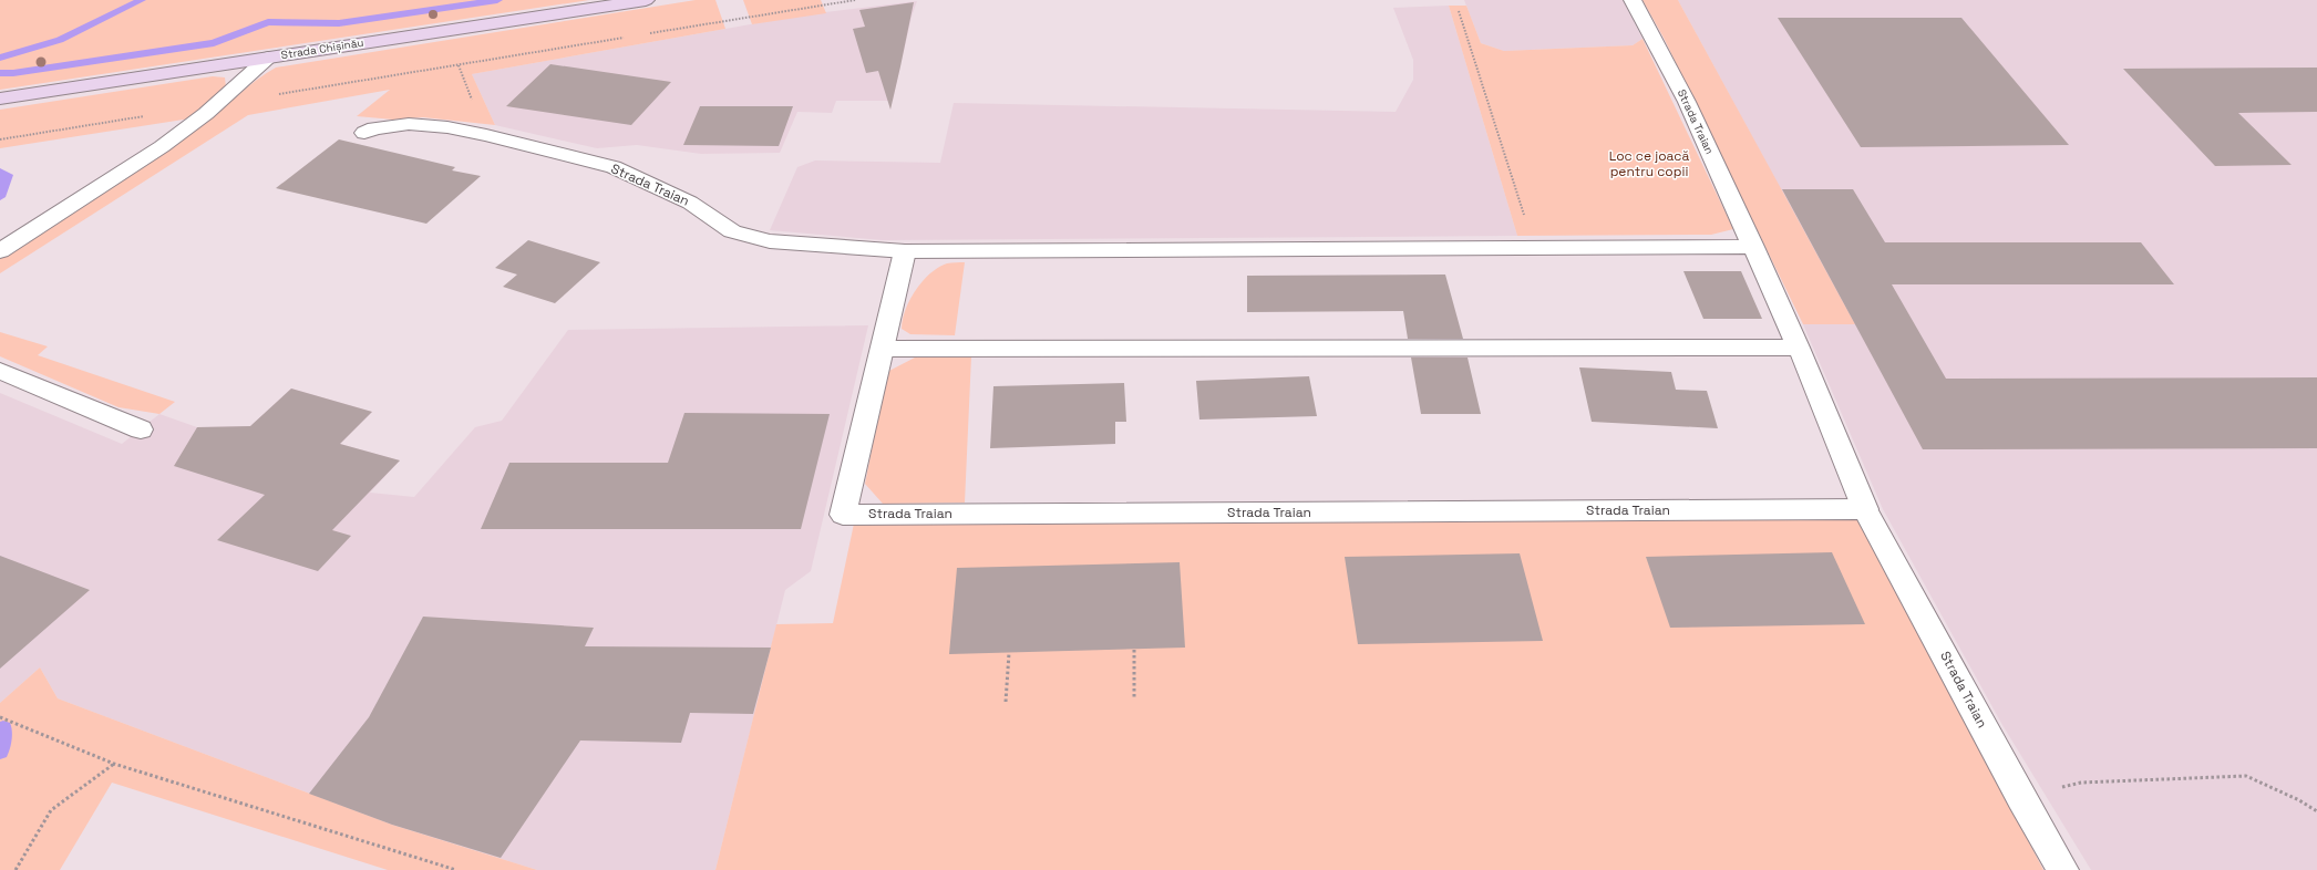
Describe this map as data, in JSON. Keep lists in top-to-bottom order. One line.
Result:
{"streets":{"street":["Strada Chișinău","Strada Traian"]},"parks":["Loc ce joacă pentru copii"]}
